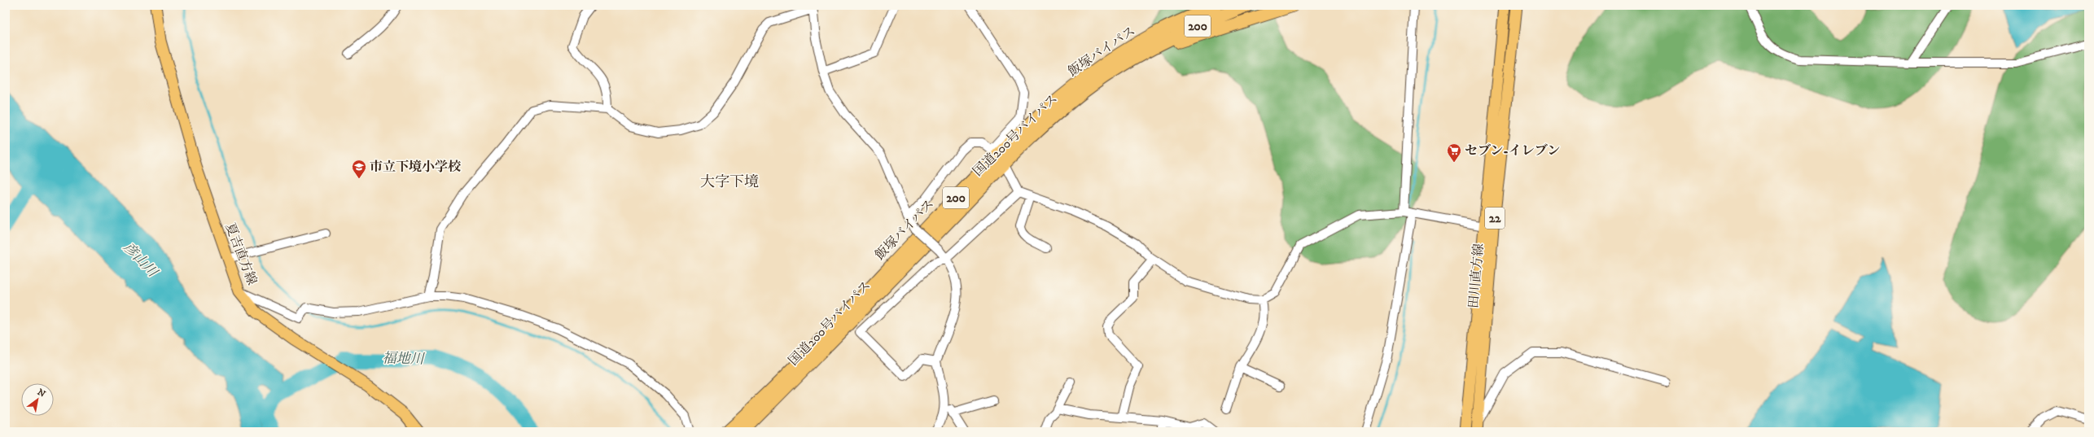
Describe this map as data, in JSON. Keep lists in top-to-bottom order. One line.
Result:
{"streets":{"highway":["200","飯塚バイパス","国道200号バイパス"],"main road":["22","夏吉直方線","田川直方線"]},"crossings":[["飯塚バイパス","国道200号バイパス"]],"districts":["大字下境"],"water":["彦山川","福地川"],"places":{"supermarket":["セブン-イレブン"],"school or university":["市立下境小学校"]},"north":"top right"}
